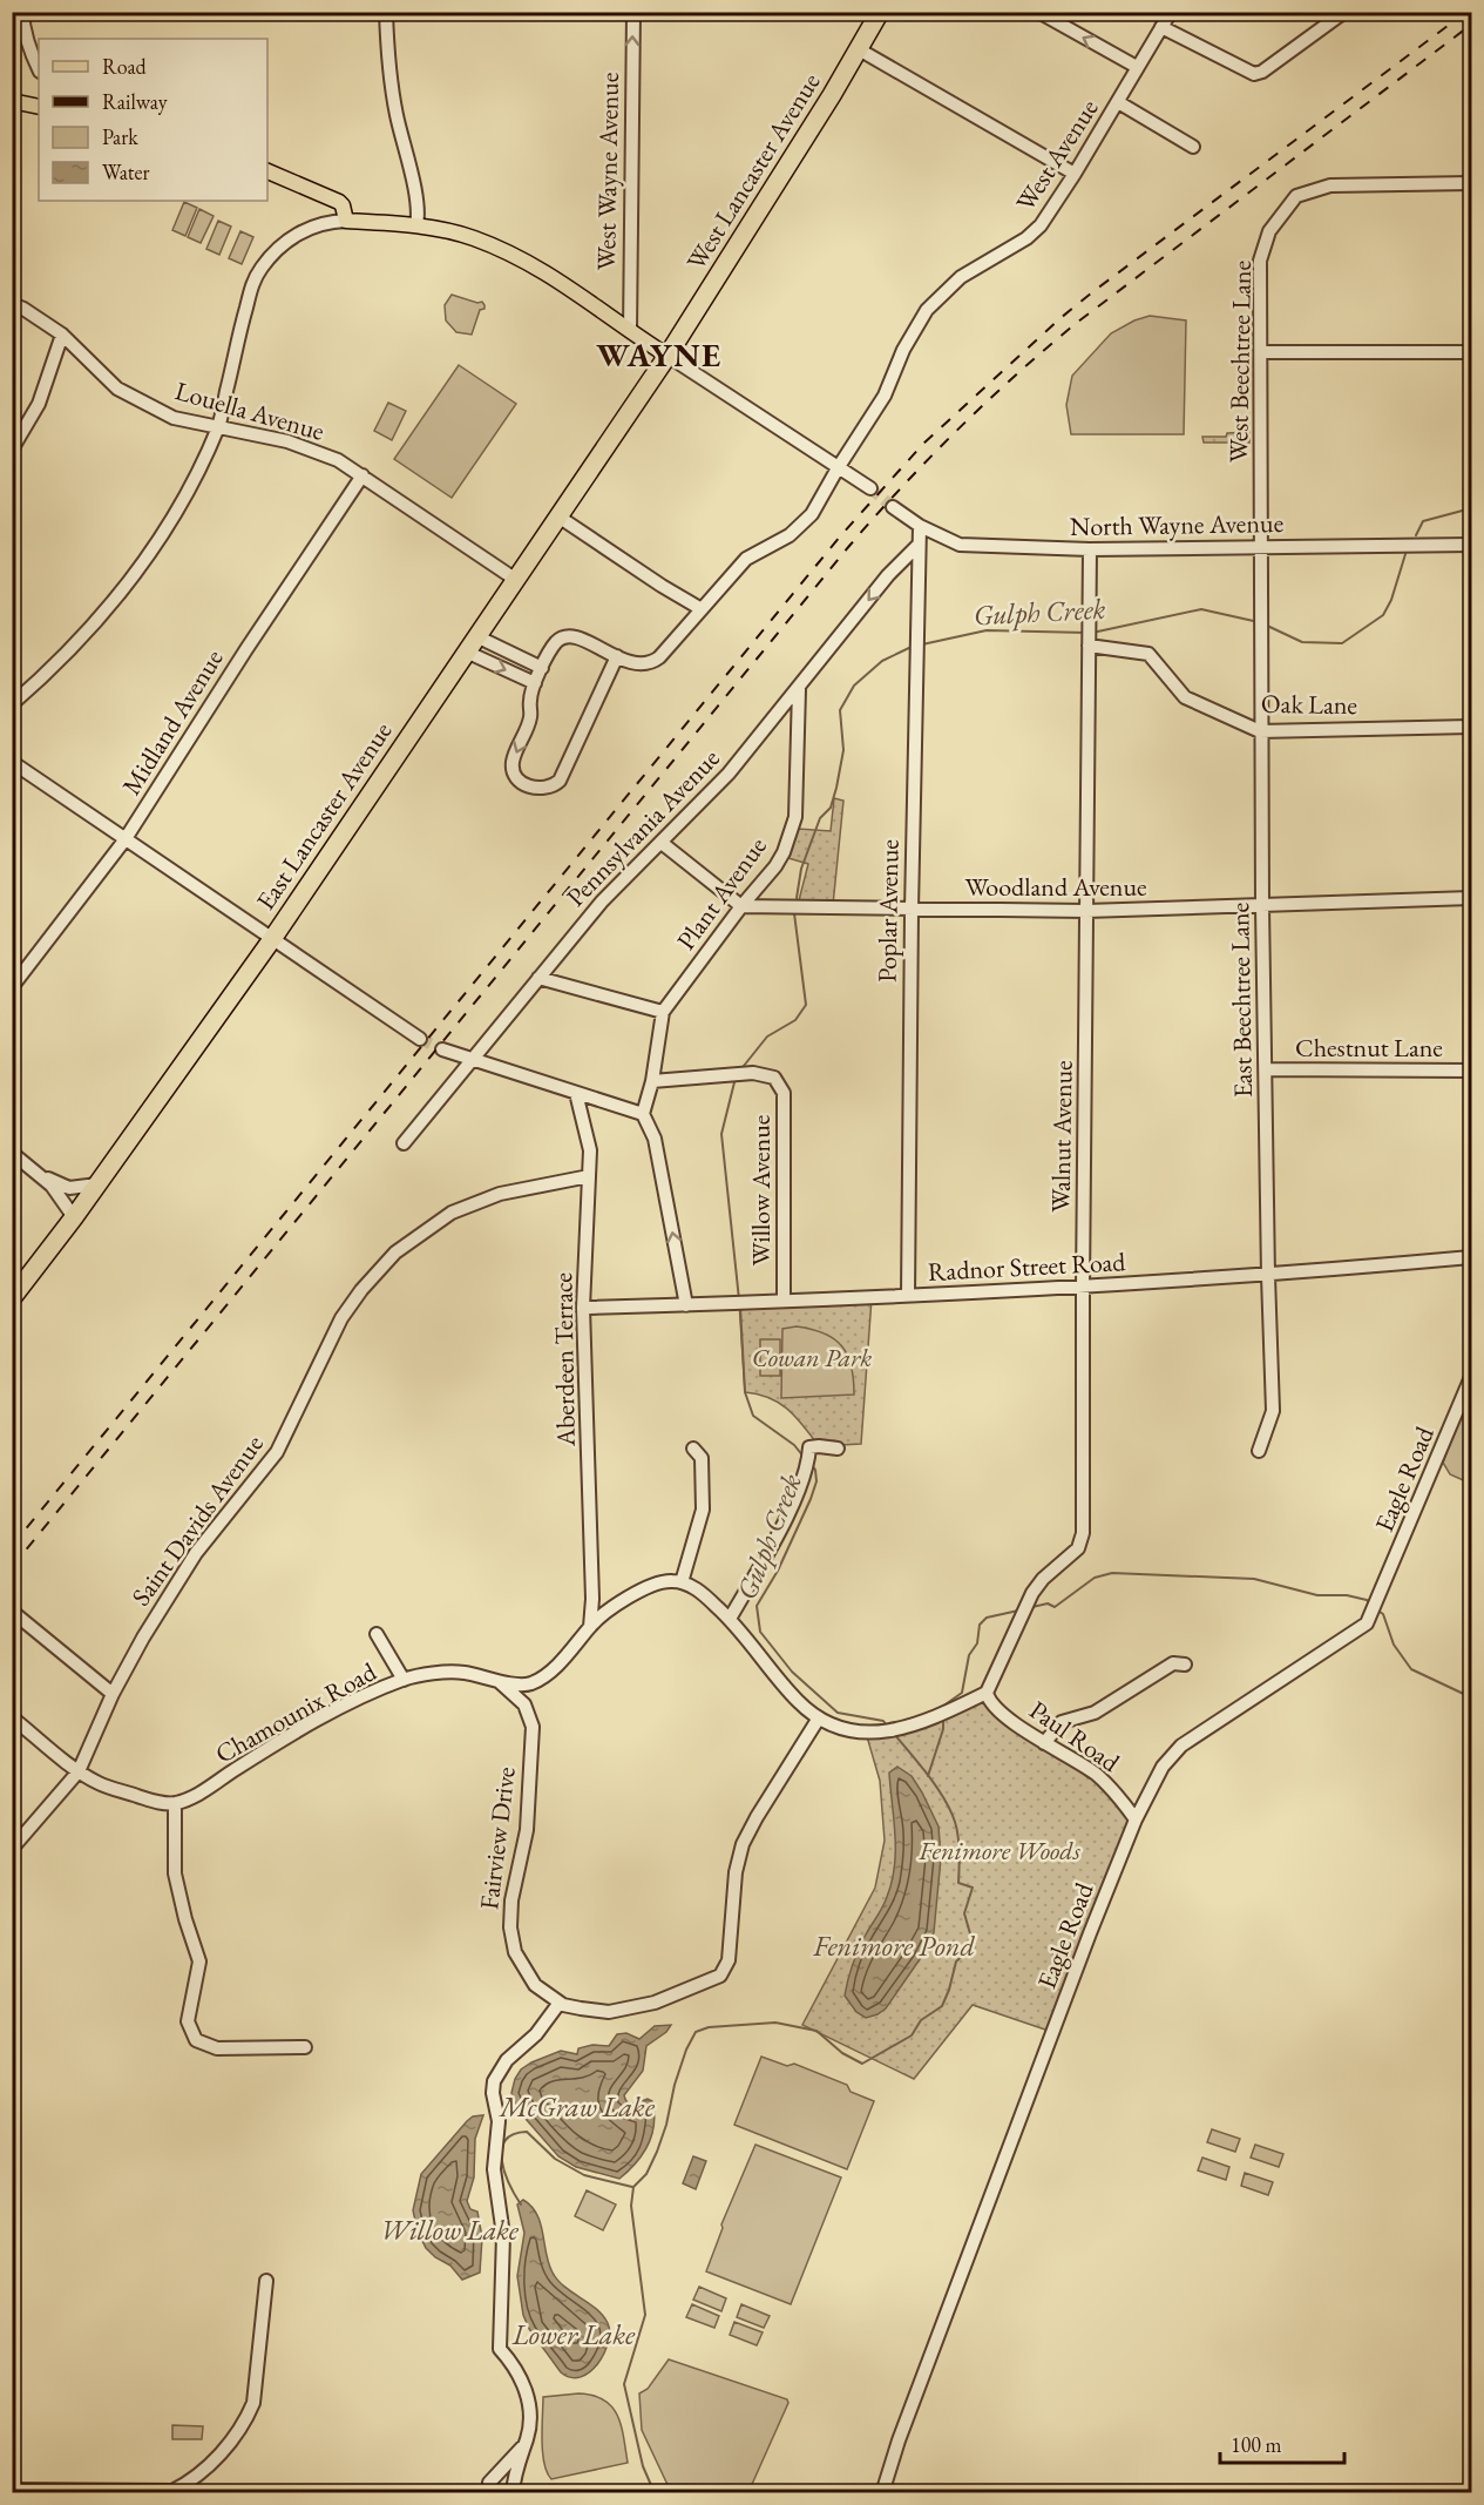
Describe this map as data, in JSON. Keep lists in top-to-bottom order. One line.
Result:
{"streets":{"highway":["West Lancaster Avenue","East Lancaster Avenue"],"street":["West Avenue","West Wayne Avenue","West Beechtree Lane","Louella Avenue","North Wayne Avenue","Oak Lane","Midland Avenue","Pennsylvania Avenue","Woodland Avenue","Plant Avenue","Poplar Avenue","East Beechtree Lane","Chestnut Lane","Walnut Avenue","Willow Avenue","Radnor Street Road","Aberdeen Terrace","Eagle Road","Saint Davids Avenue","Chamounix Road","Paul Road","Fairview Drive"]},"crossings":[["West Lancaster Avenue","East Lancaster Avenue"],["West Beechtree Lane","North Wayne Avenue"],["West Beechtree Lane","East Beechtree Lane"],["Louella Avenue","Midland Avenue"],["Louella Avenue","East Lancaster Avenue"],["North Wayne Avenue","Poplar Avenue"],["North Wayne Avenue","East Beechtree Lane"],["North Wayne Avenue","Walnut Avenue"],["Oak Lane","East Beechtree Lane"],["Oak Lane","Walnut Avenue"],["Pennsylvania Avenue","Plant Avenue"],["Pennsylvania Avenue","Poplar Avenue"],["Woodland Avenue","Plant Avenue"],["Woodland Avenue","Poplar Avenue"],["Woodland Avenue","East Beechtree Lane"],["Woodland Avenue","Walnut Avenue"],["Plant Avenue","Willow Avenue"],["Poplar Avenue","Radnor Street Road"],["East Beechtree Lane","Chestnut Lane"],["East Beechtree Lane","Radnor Street Road"],["Walnut Avenue","Radnor Street Road"],["Walnut Avenue","Paul Road"],["Willow Avenue","Radnor Street Road"],["Radnor Street Road","Aberdeen Terrace"],["Aberdeen Terrace","Saint Davids Avenue"],["Eagle Road","Paul Road"],["Chamounix Road","Fairview Drive"]],"one_way":["West Wayne Avenue"],"districts":["WAYNE"],"water":["Gulph Creek","Fenimore Pond","McGraw Lake","Willow Lake","Lower Lake"],"parks":["Cowan Park","Fenimore Woods"],"legend":["Road","Railway","Park","Water"],"scale_bar":"100 m"}
